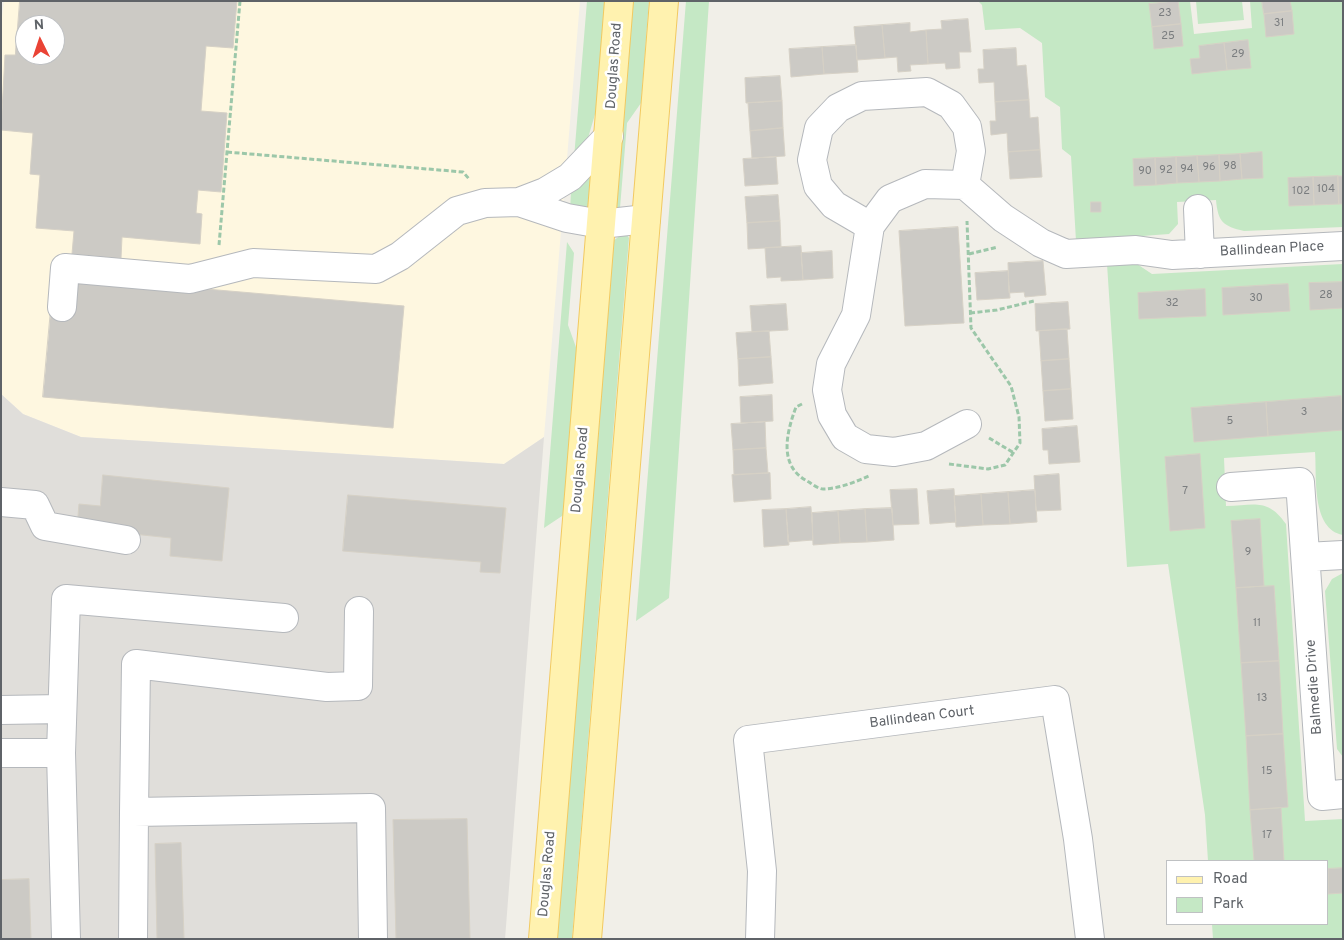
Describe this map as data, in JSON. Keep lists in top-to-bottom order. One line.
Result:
{"streets":{"main road":["Douglas Road"],"street":["Ballindean Place","Balmedie Drive","Ballindean Court"]},"house_numbers":["23","31","25","29","98","96","94","92","90","104","102","28","30","32","3","5","7","9","11","13","15","17"],"legend":["Road","Park"],"north":"top"}
